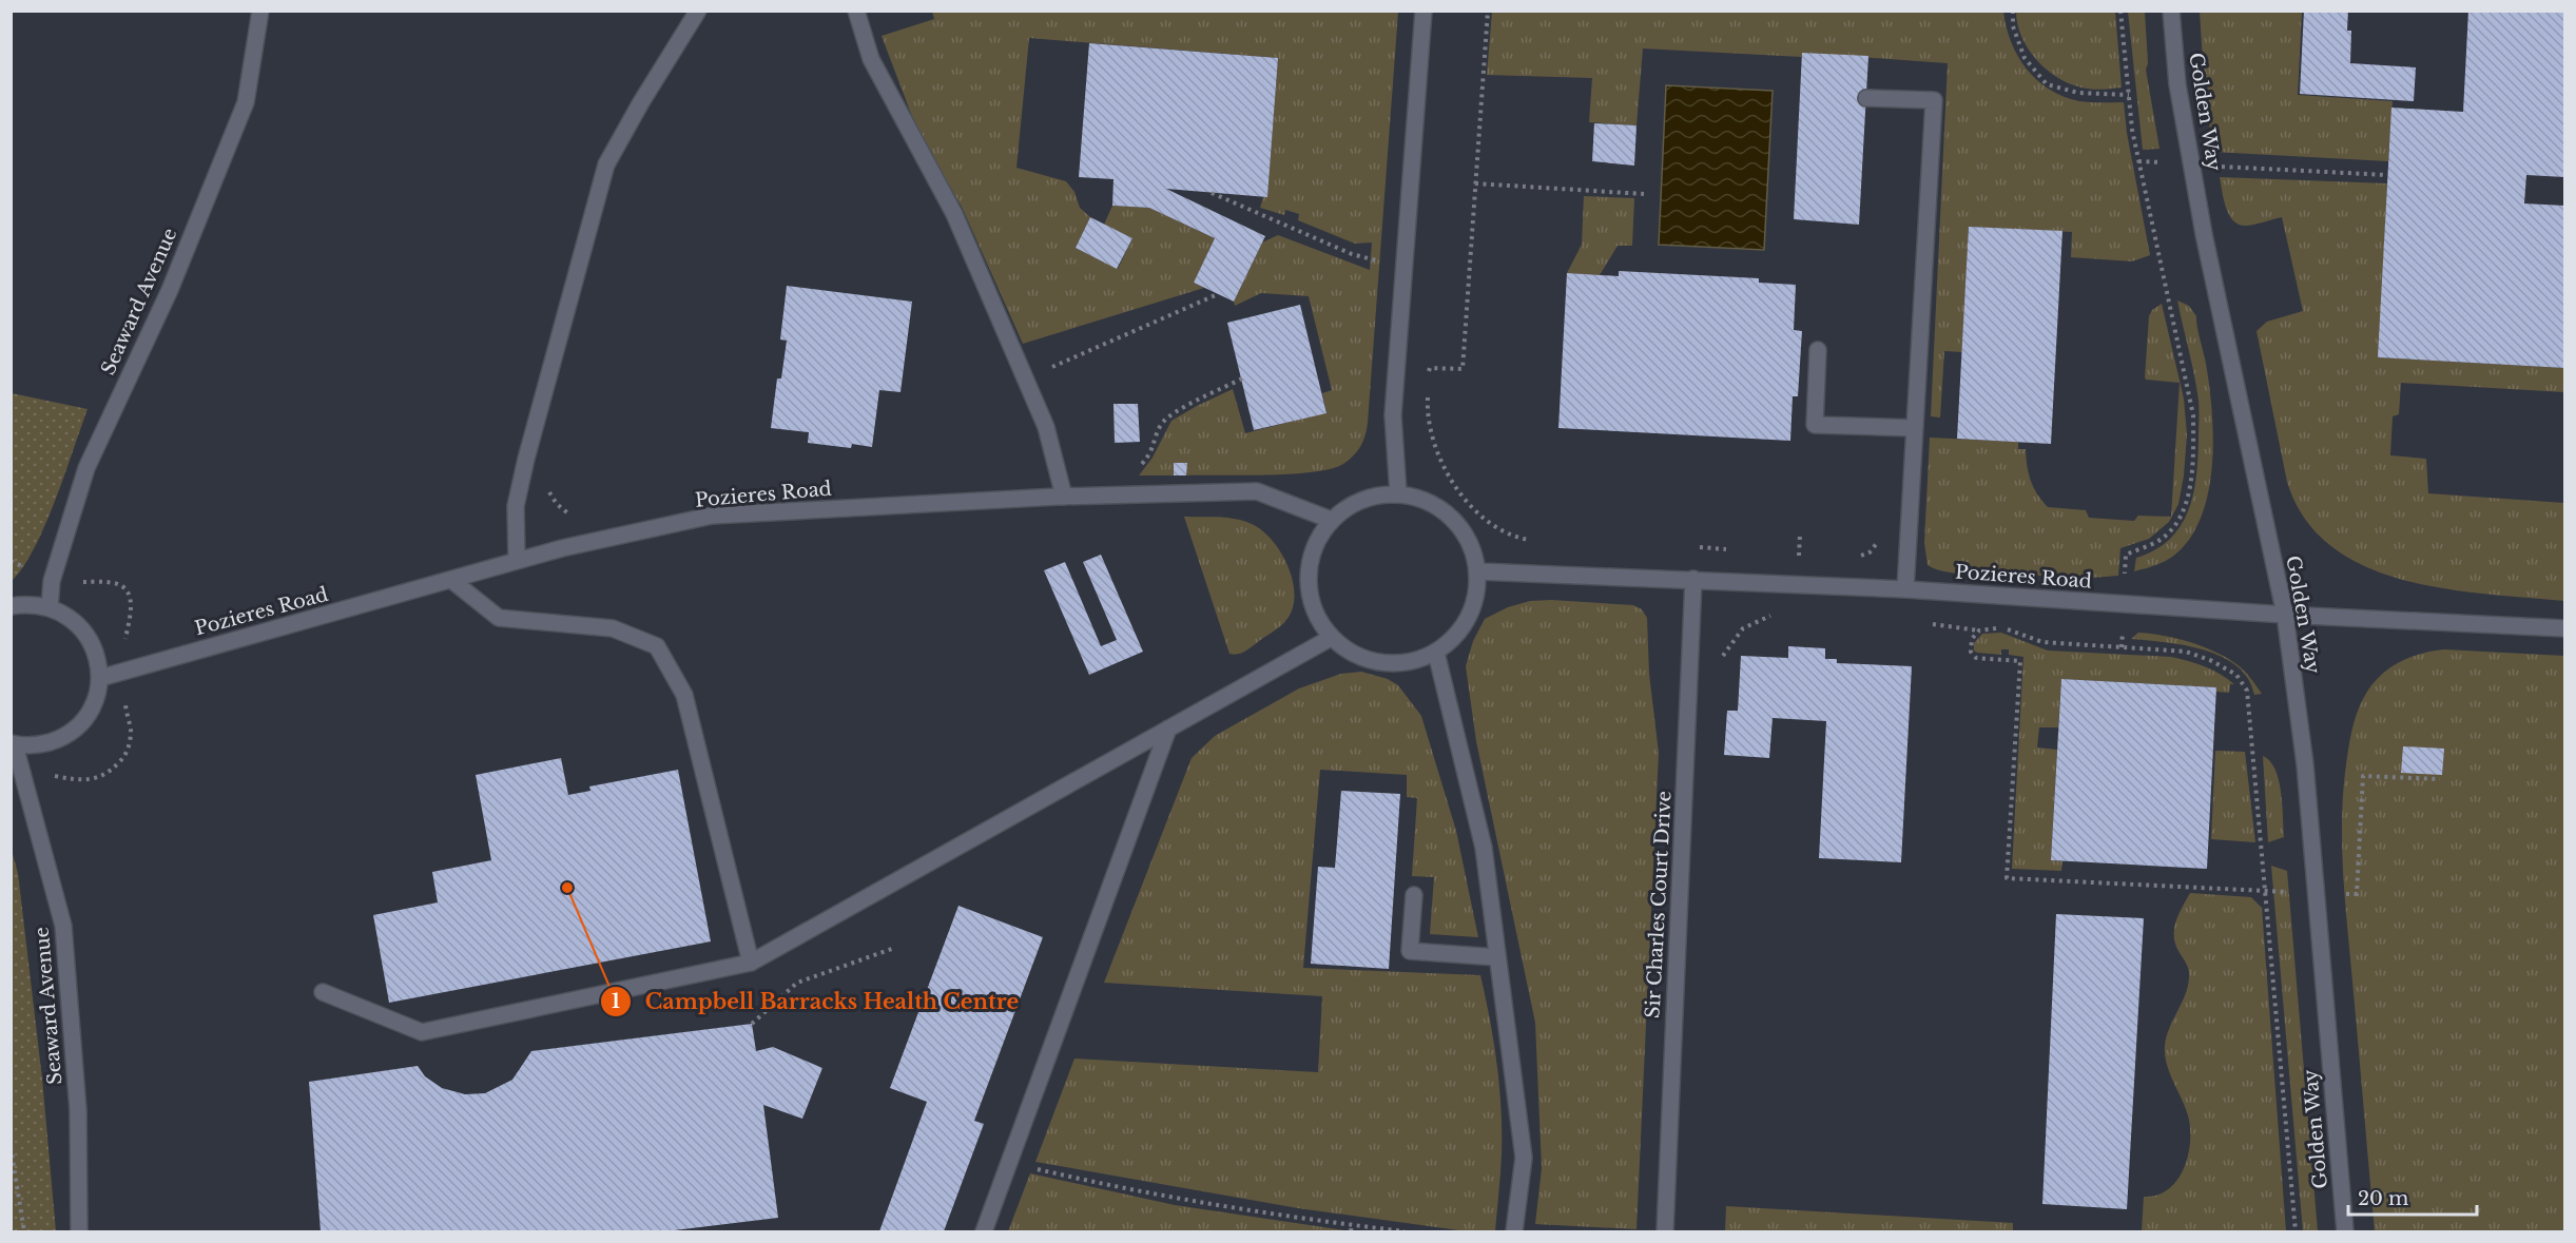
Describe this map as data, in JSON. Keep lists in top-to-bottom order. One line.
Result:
{"streets":{"street":["Golden Way","Seaward Avenue","Pozieres Road","Sir Charles Court Drive"]},"crossings":[["Golden Way","Pozieres Road"],["Pozieres Road","Sir Charles Court Drive"]],"places":["Campbell Barracks Health Centre"],"scale_bar":"20 m"}
